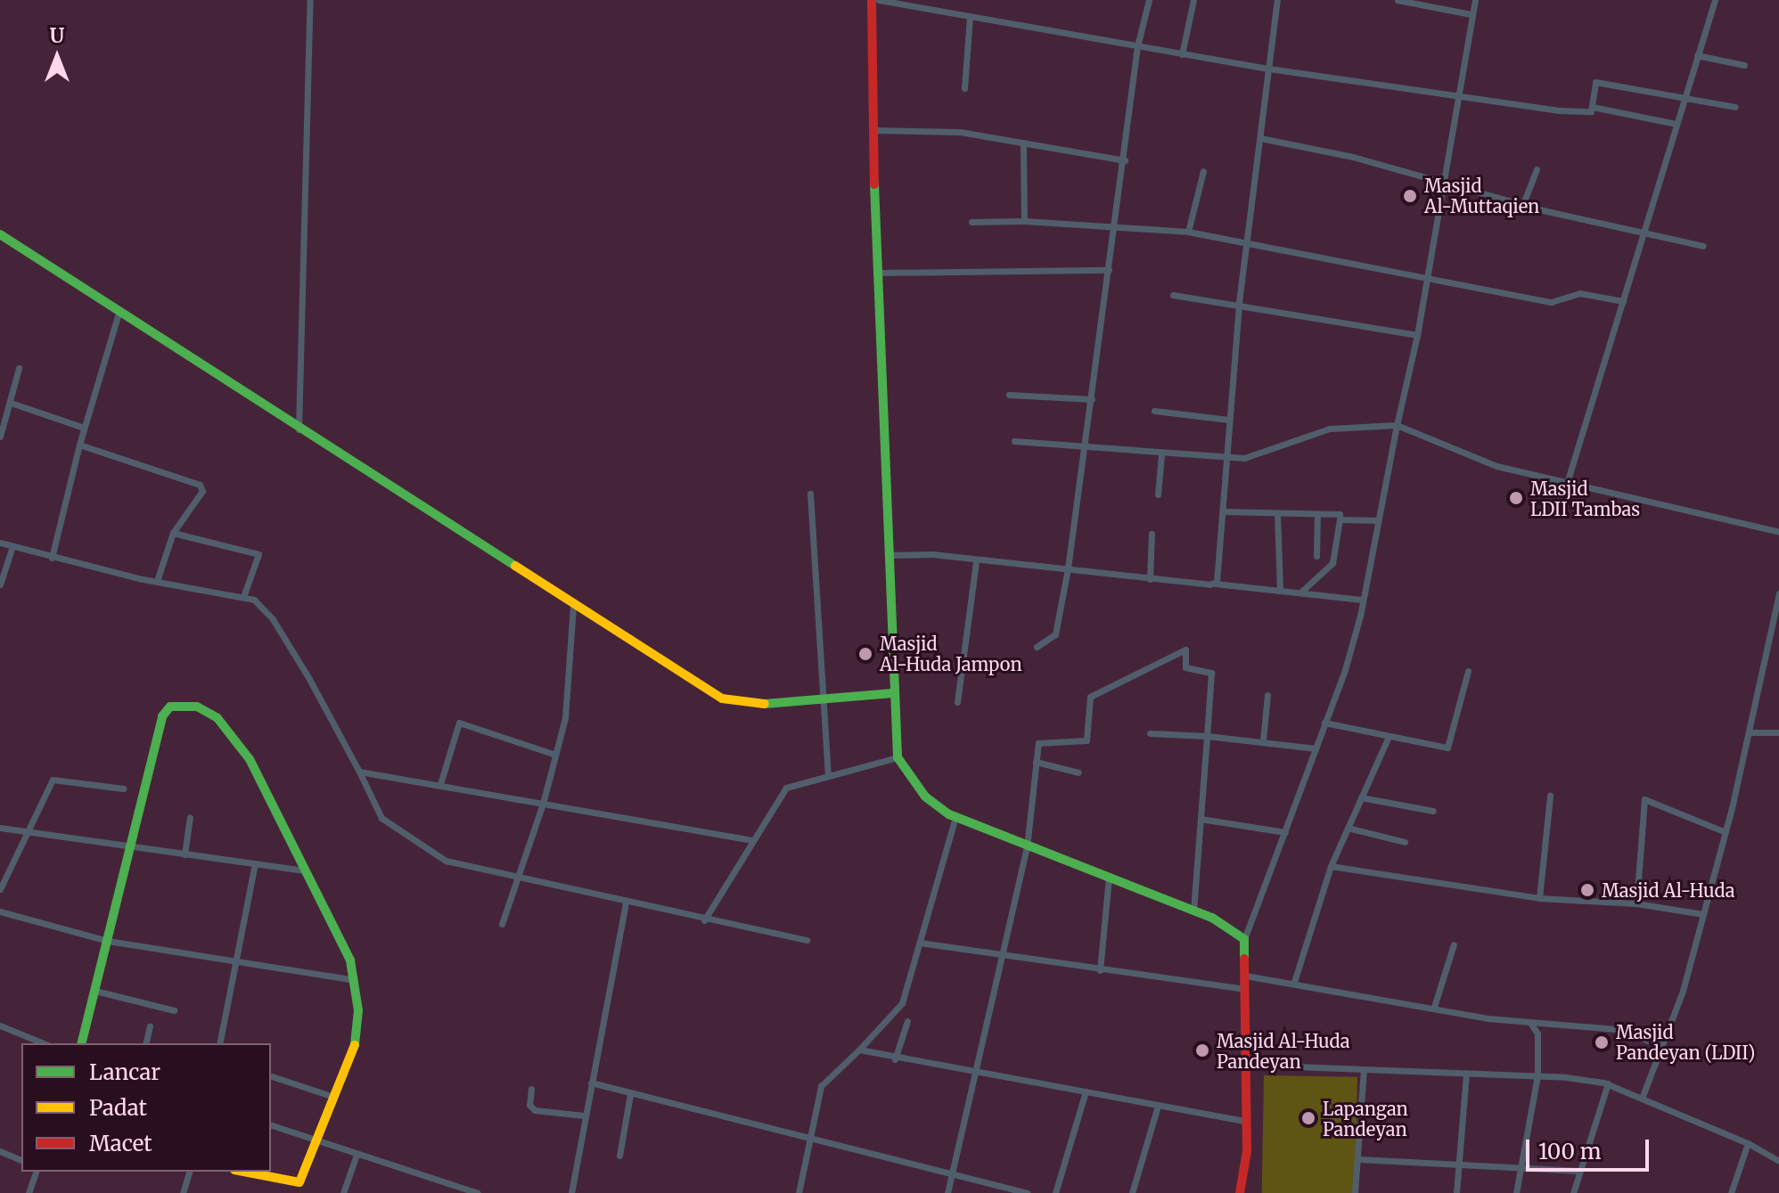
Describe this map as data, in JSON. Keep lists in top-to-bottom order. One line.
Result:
{"places":["Masjid Al-Muttaqien","Masjid LDII Tambas","Masjid Al-Huda Jampon","Masjid Al-Huda","Masjid Pandeyan (LDII)","Masjid Al-Huda Pandeyan","Lapangan Pandeyan"],"legend":["Lancar","Padat","Macet"],"scale_bar":"100 m","north":"top"}
